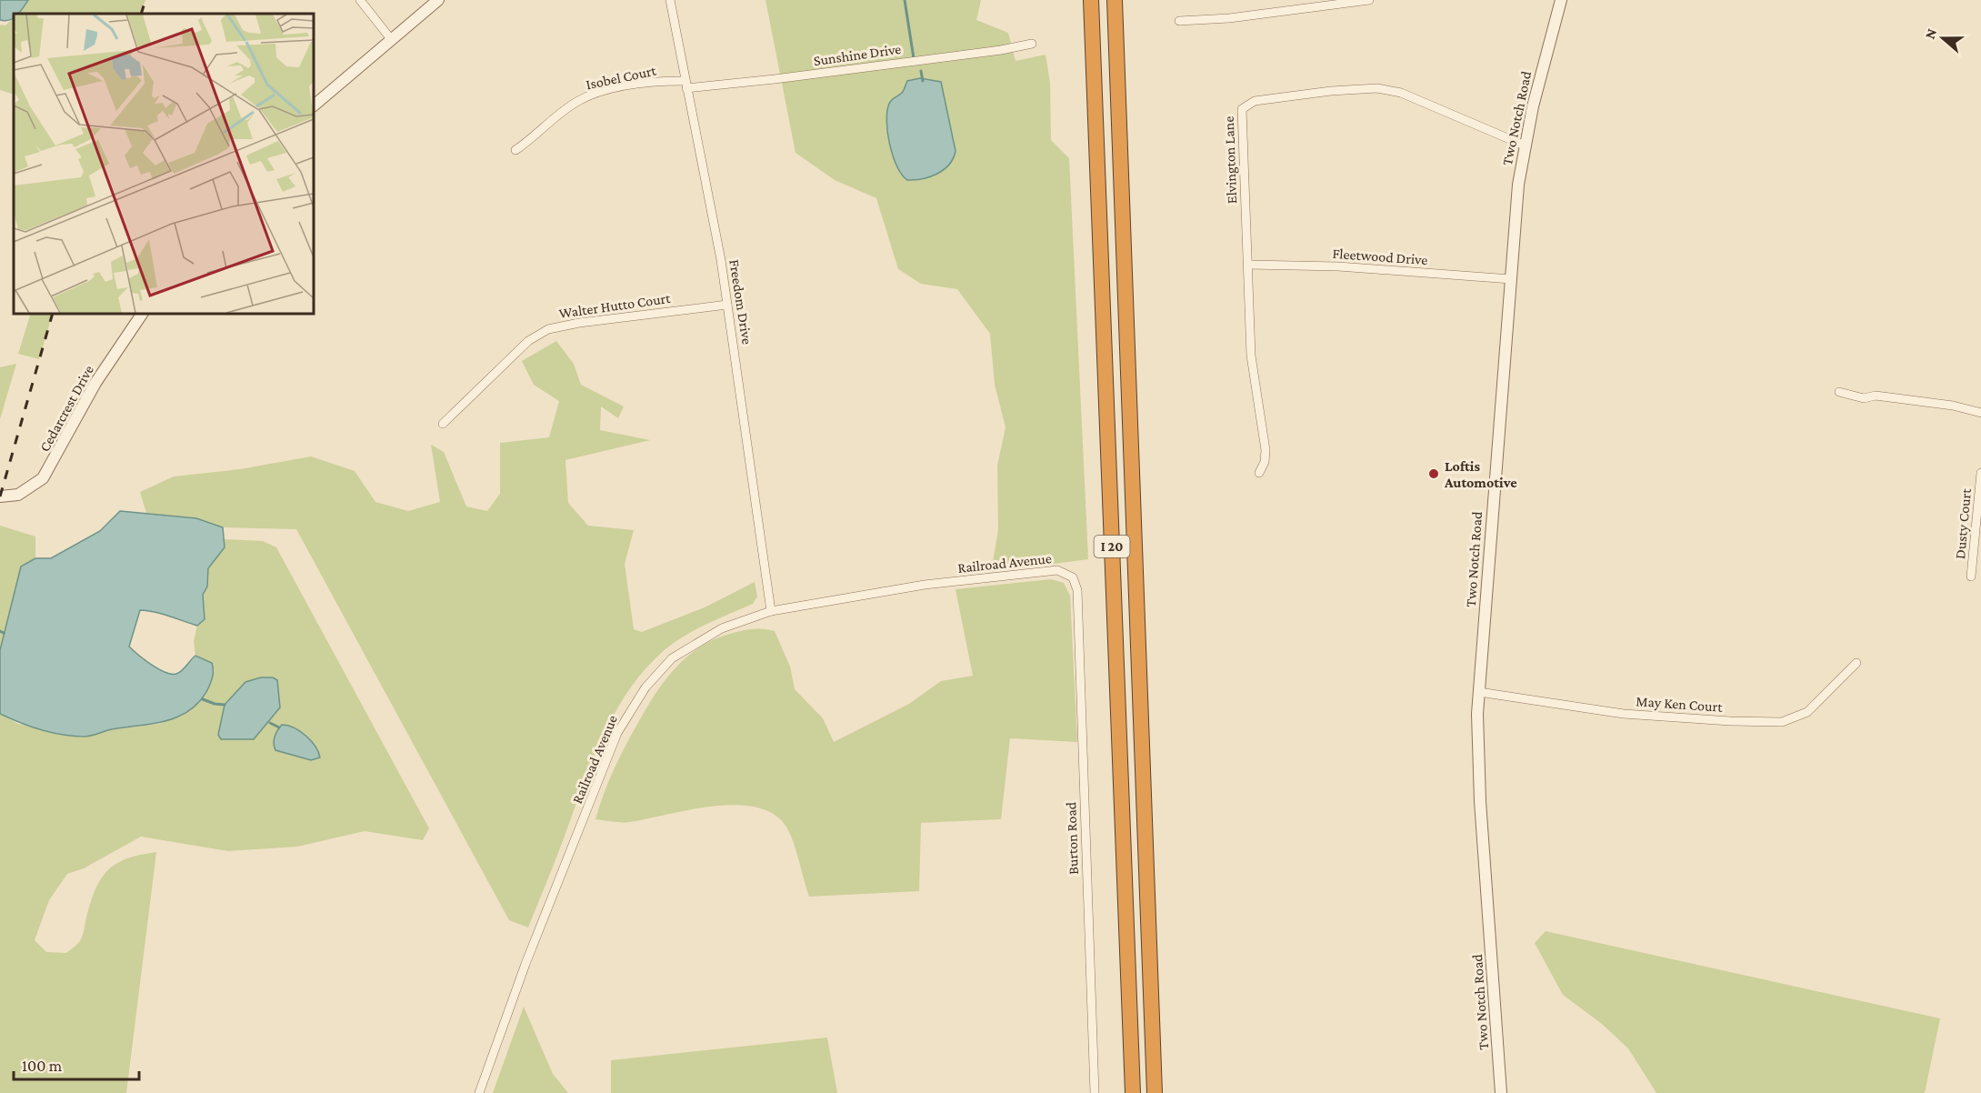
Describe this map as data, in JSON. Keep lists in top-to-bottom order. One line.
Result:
{"streets":{"highway":["I 20"],"street":["Sunshine Drive","Isobel Court","Two Notch Road","Elvington Lane","Fleetwood Drive","Freedom Drive","Walter Hutto Court","Cedarcrest Drive","Dusty Court","Railroad Avenue","May Ken Court","Burton Road"]},"crossings":[["Sunshine Drive","Isobel Court"],["Sunshine Drive","Freedom Drive"],["Isobel Court","Freedom Drive"],["Two Notch Road","Elvington Lane"],["Two Notch Road","Fleetwood Drive"],["Two Notch Road","May Ken Court"],["Elvington Lane","Fleetwood Drive"],["Freedom Drive","Walter Hutto Court"],["Freedom Drive","Railroad Avenue"],["Railroad Avenue","Burton Road"]],"places":["Loftis Automotive"],"scale_bar":"100 m","north":"left"}
